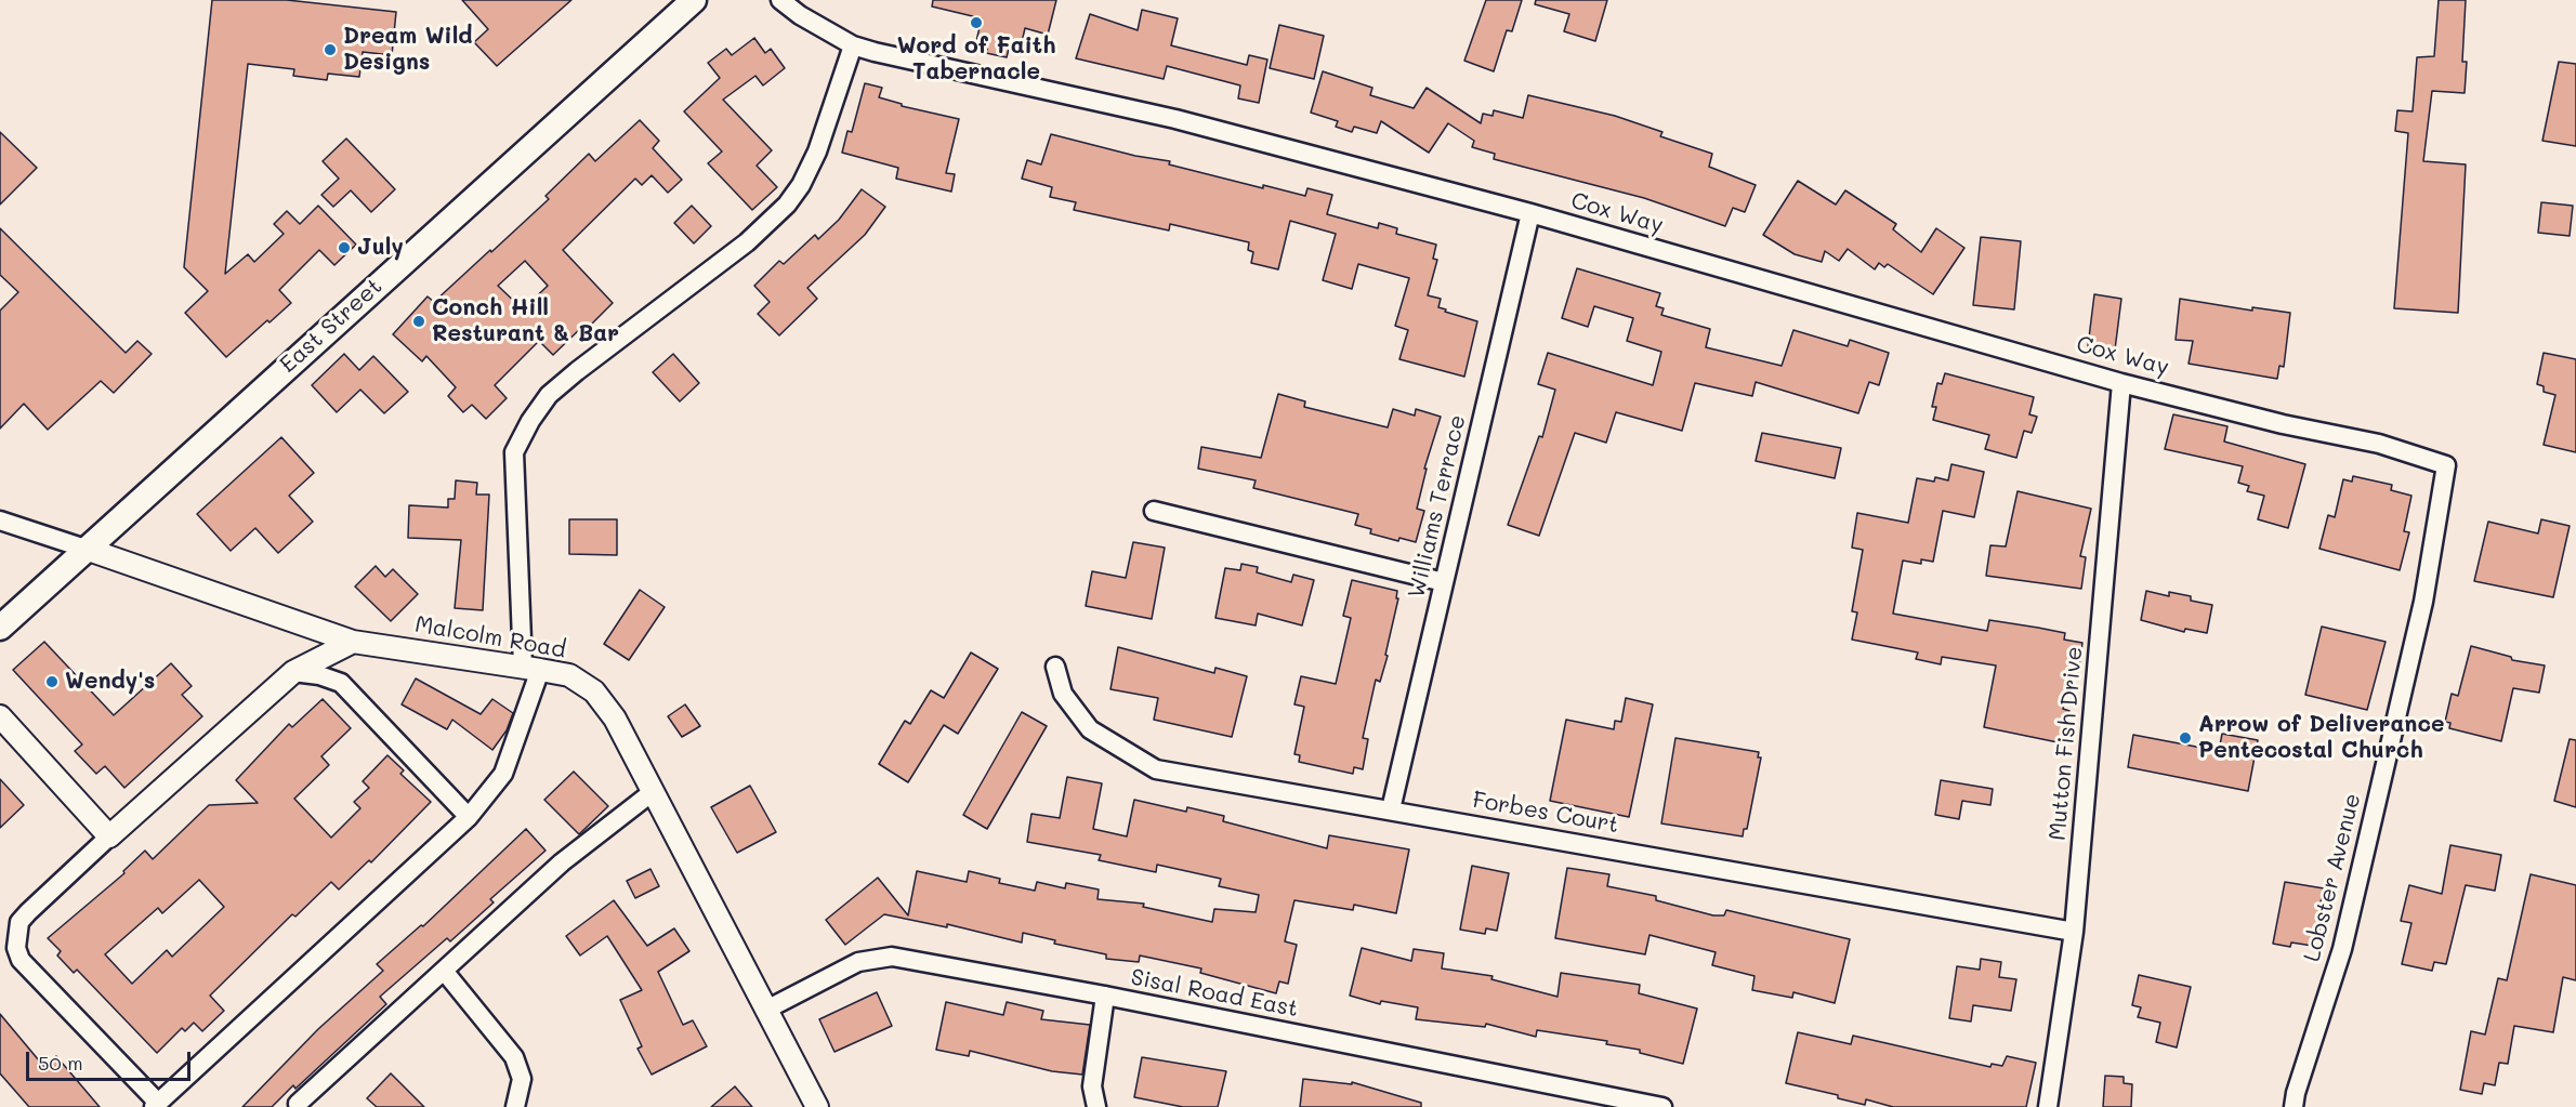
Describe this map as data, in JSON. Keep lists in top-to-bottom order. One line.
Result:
{"streets":{"main road":["East Street"],"street":["Cox Way","Williams Terrace","Malcolm Road","Mutton Fish Drive","Forbes Court","Lobster Avenue","Sisal Road East"]},"crossings":[["Cox Way","Williams Terrace"],["Cox Way","Mutton Fish Drive"],["Cox Way","Lobster Avenue"],["East Street","Malcolm Road"],["Williams Terrace","Forbes Court"],["Malcolm Road","Sisal Road East"],["Mutton Fish Drive","Forbes Court"]],"places":["Word of Faith Tabernacle","Dream Wild Designs","July","Conch Hill Resturant & Bar","Wendy's","Arrow of Deliverance Pentecostal Church"],"scale_bar":"50 m"}
